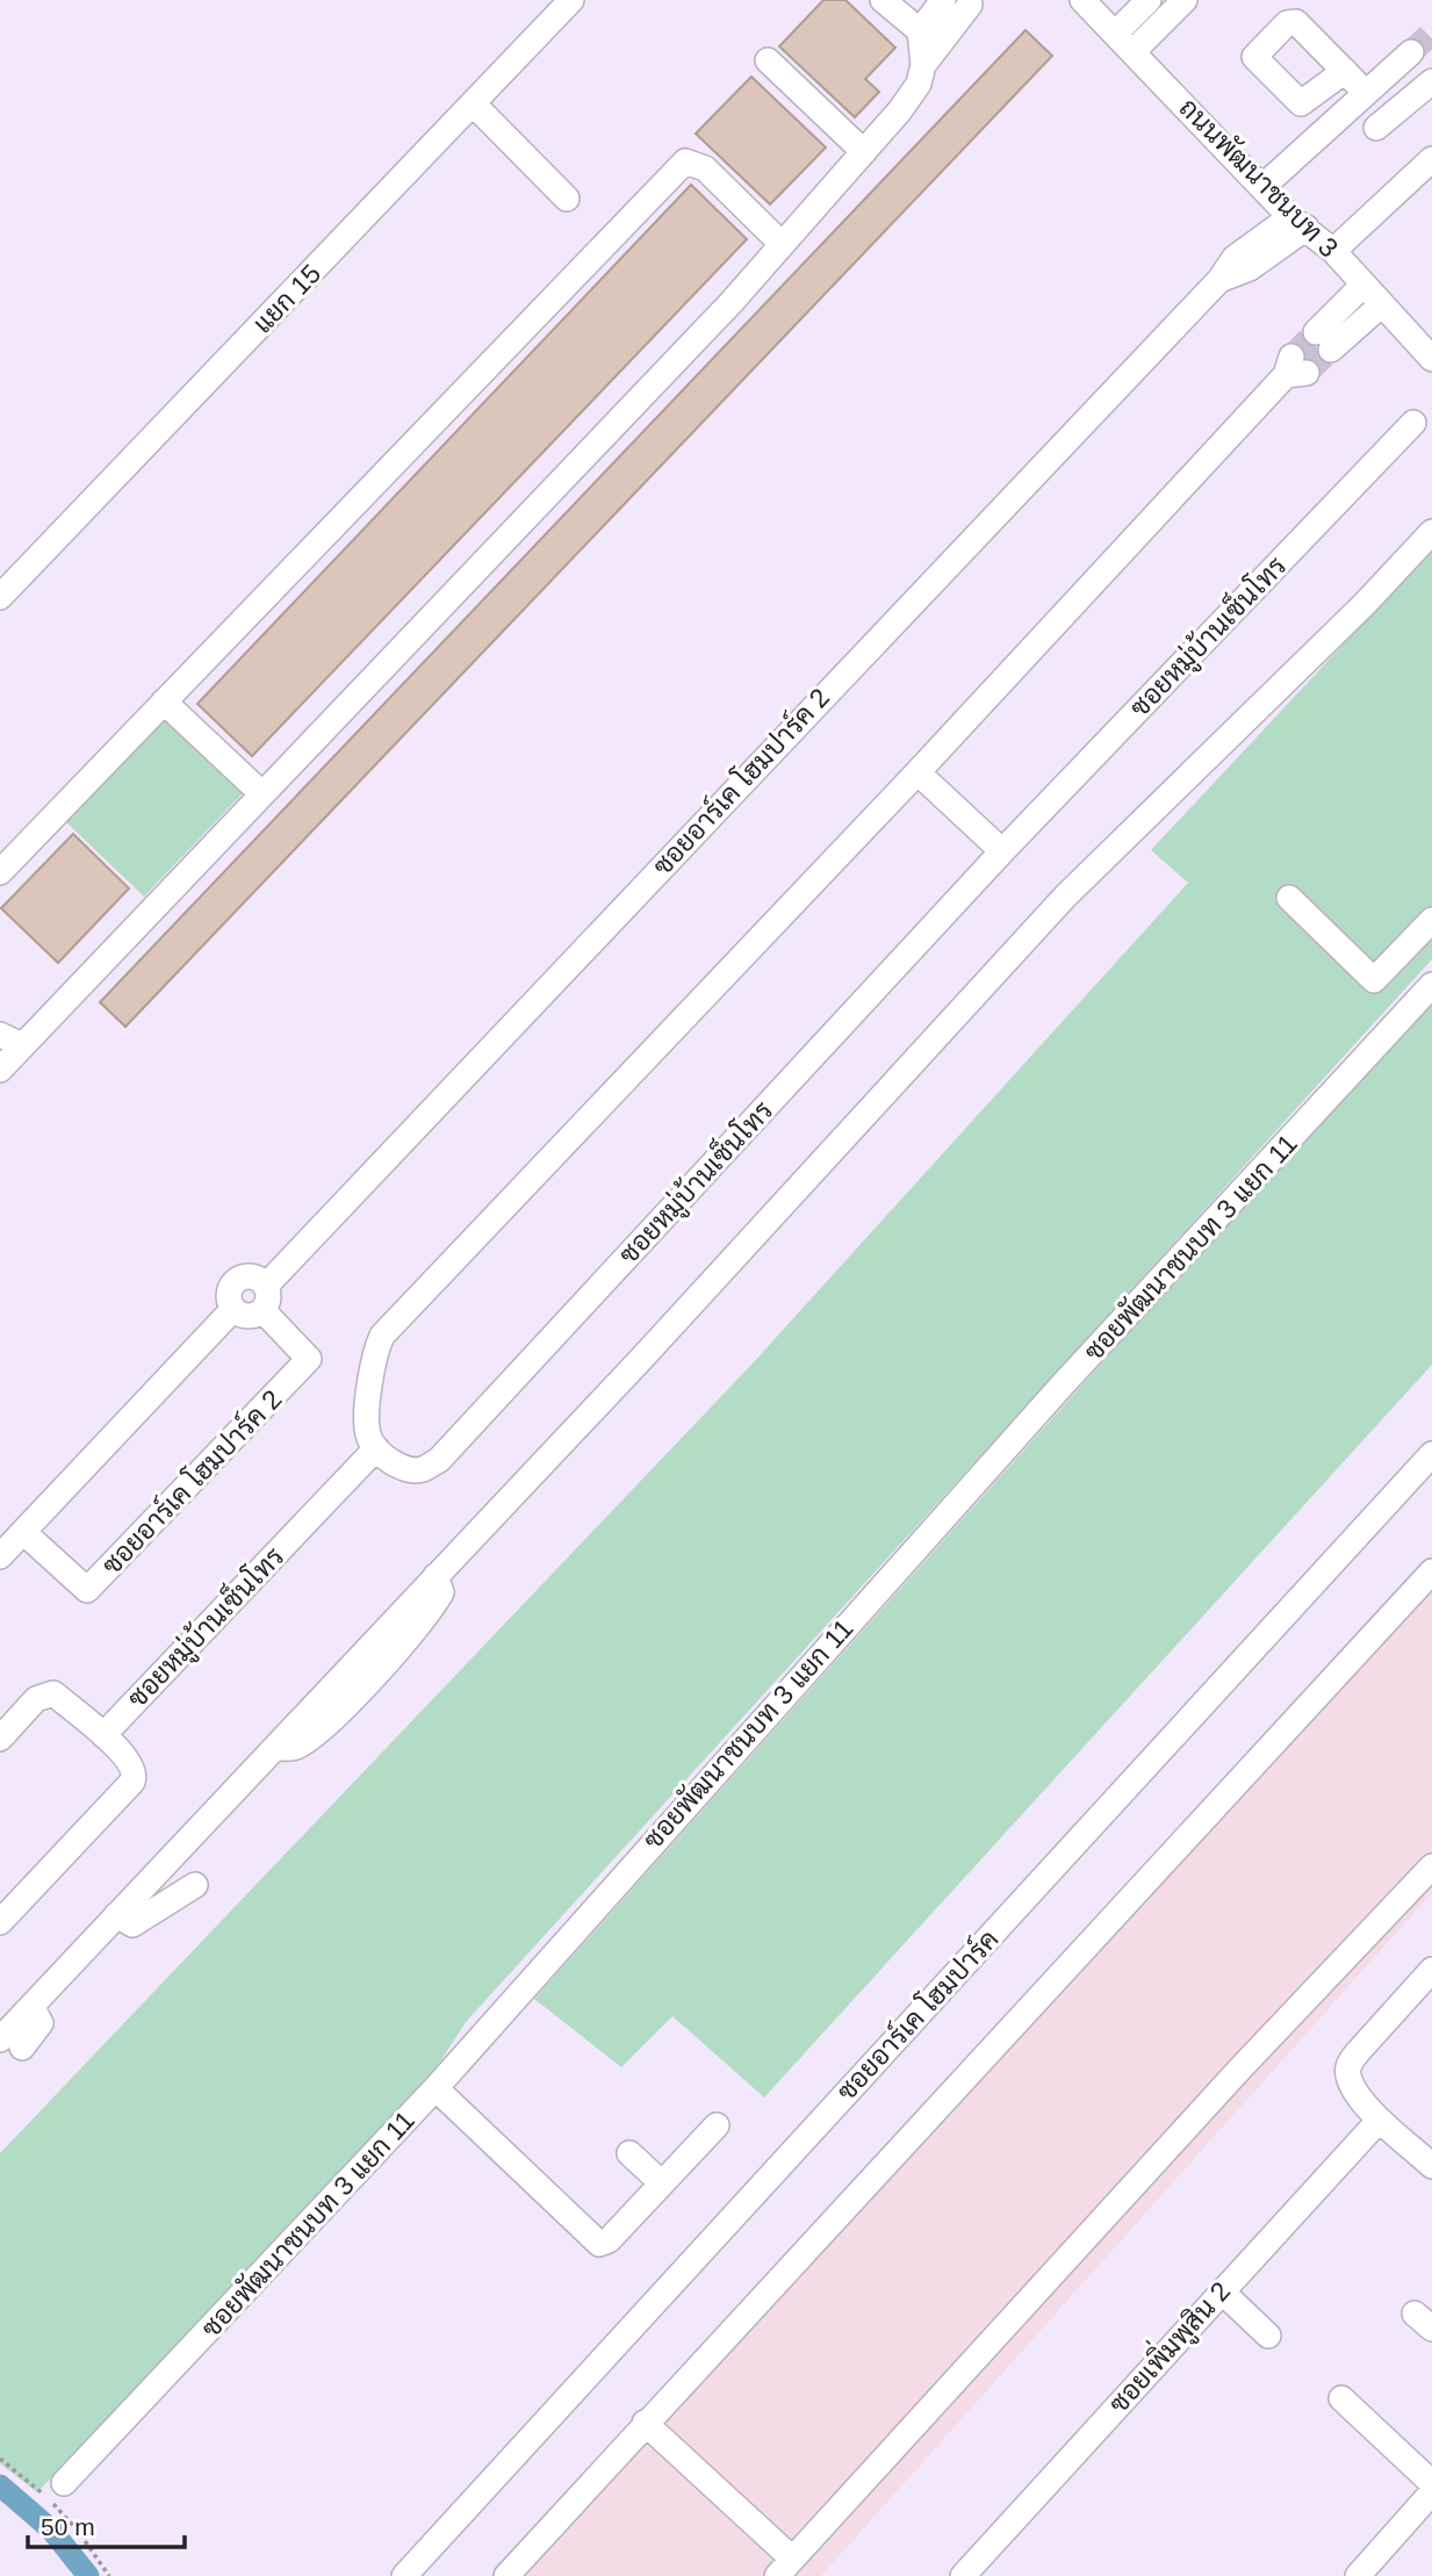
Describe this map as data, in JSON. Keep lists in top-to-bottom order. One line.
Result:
{"streets":{"street":["ถนนพัฒนาชนบท 3","แยก 15","ซอยหมู่บ้านเซ็นโทร","ซอยอาร์เค โฮมปาร์ค 2","ซอยพัฒนาชนบท 3 แยก 11","ซอยอาร์เค โฮมปาร์ค","ซอยเพิ่มพูสิน 2"]},"crossings":[["ถนนพัฒนาชนบท 3","ซอยอาร์เค โฮมปาร์ค 2"]],"scale_bar":"50 m"}
